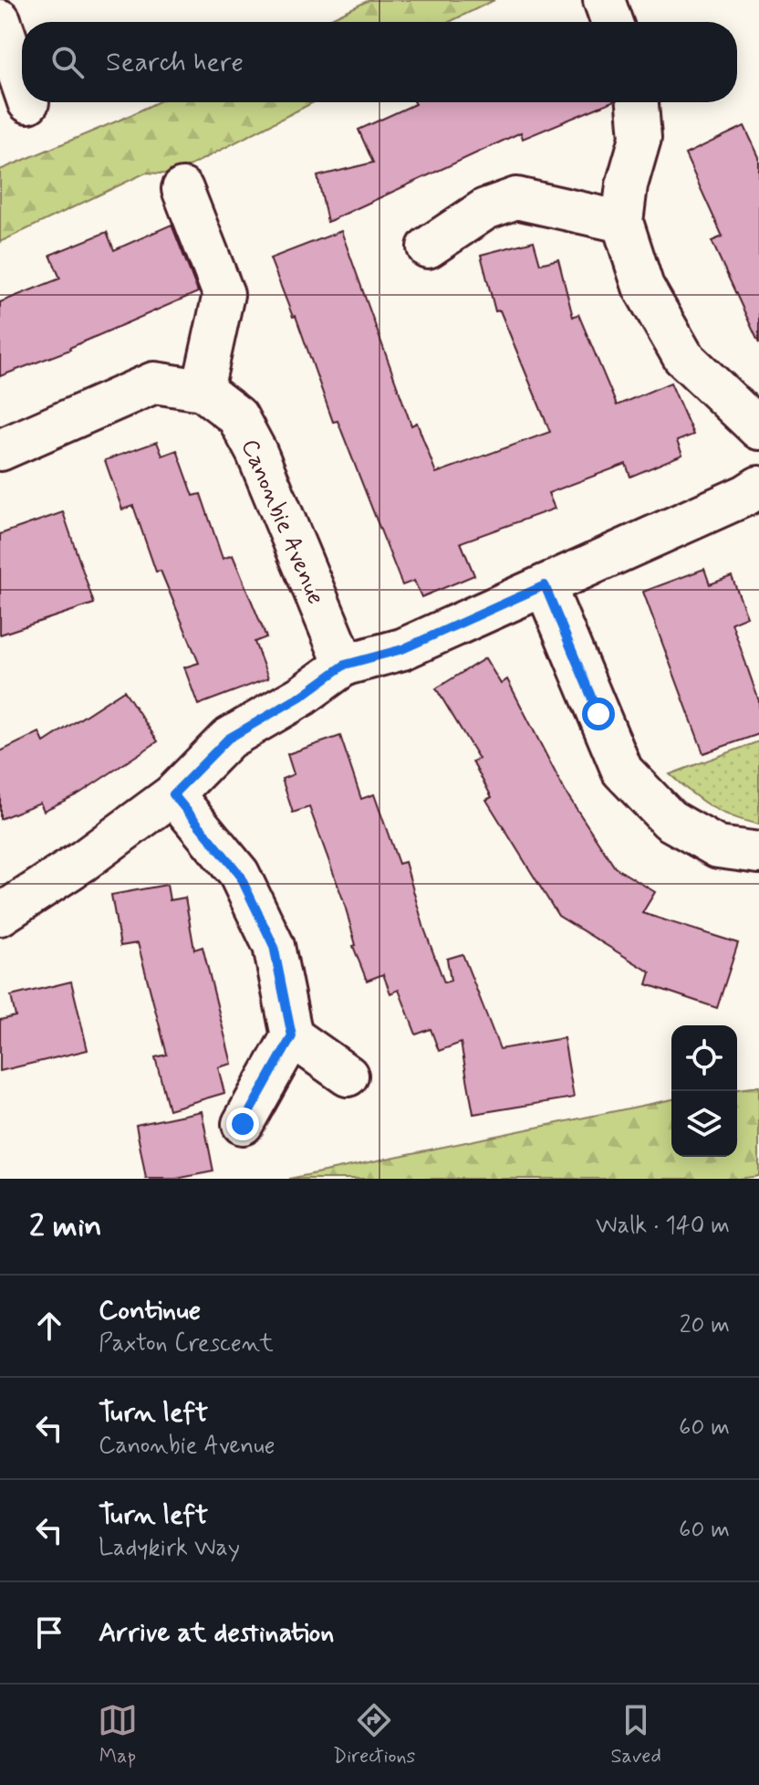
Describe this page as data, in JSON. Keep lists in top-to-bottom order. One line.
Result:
{"streets":{"street":["Canonbie Avenue"]},"page":{"search":"Search here","heading":["2 min","Walk · 140 m"],"list":[["Continue","Paxton Crescent","20 m"],["Turn left","Canonbie Avenue","60 m"],["Turn left","Ladykirk Way","60 m"],"Arrive at destination"],"nav":["Map","Directions","Saved"]}}
